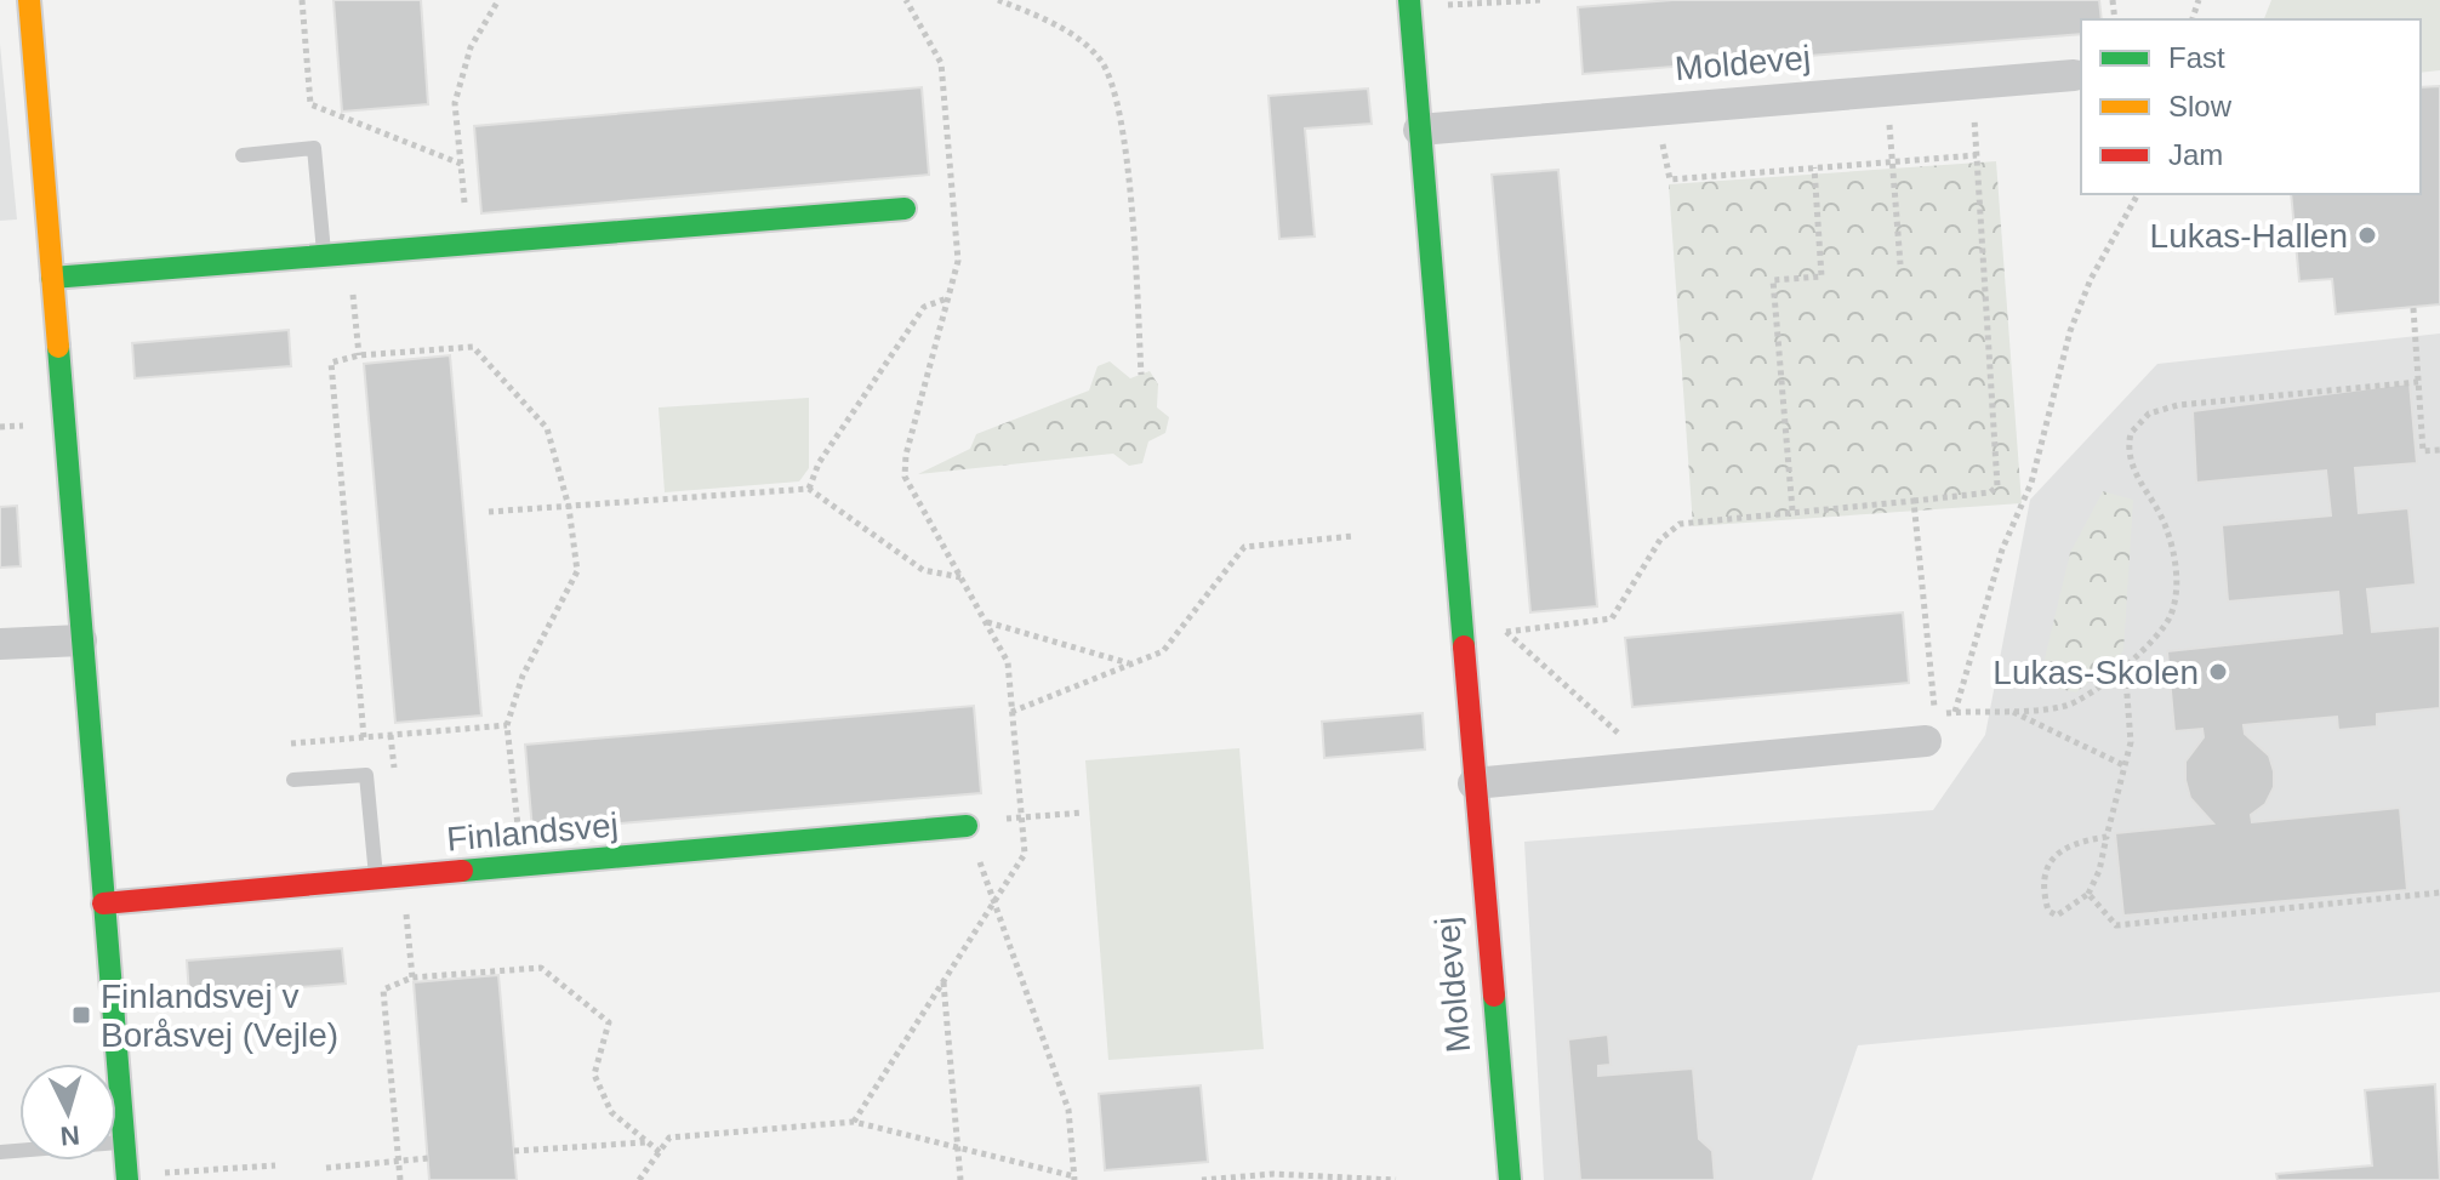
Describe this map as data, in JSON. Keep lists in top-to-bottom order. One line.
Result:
{"streets":{"street":["Moldevej","Finlandsvej"]},"places":{"other":["Lukas-Hallen","Lukas-Skolen"],"transit":["Finlandsvej v Boråsvej (Vejle)"]},"legend":["Fast","Slow","Jam"],"north":"bottom"}
